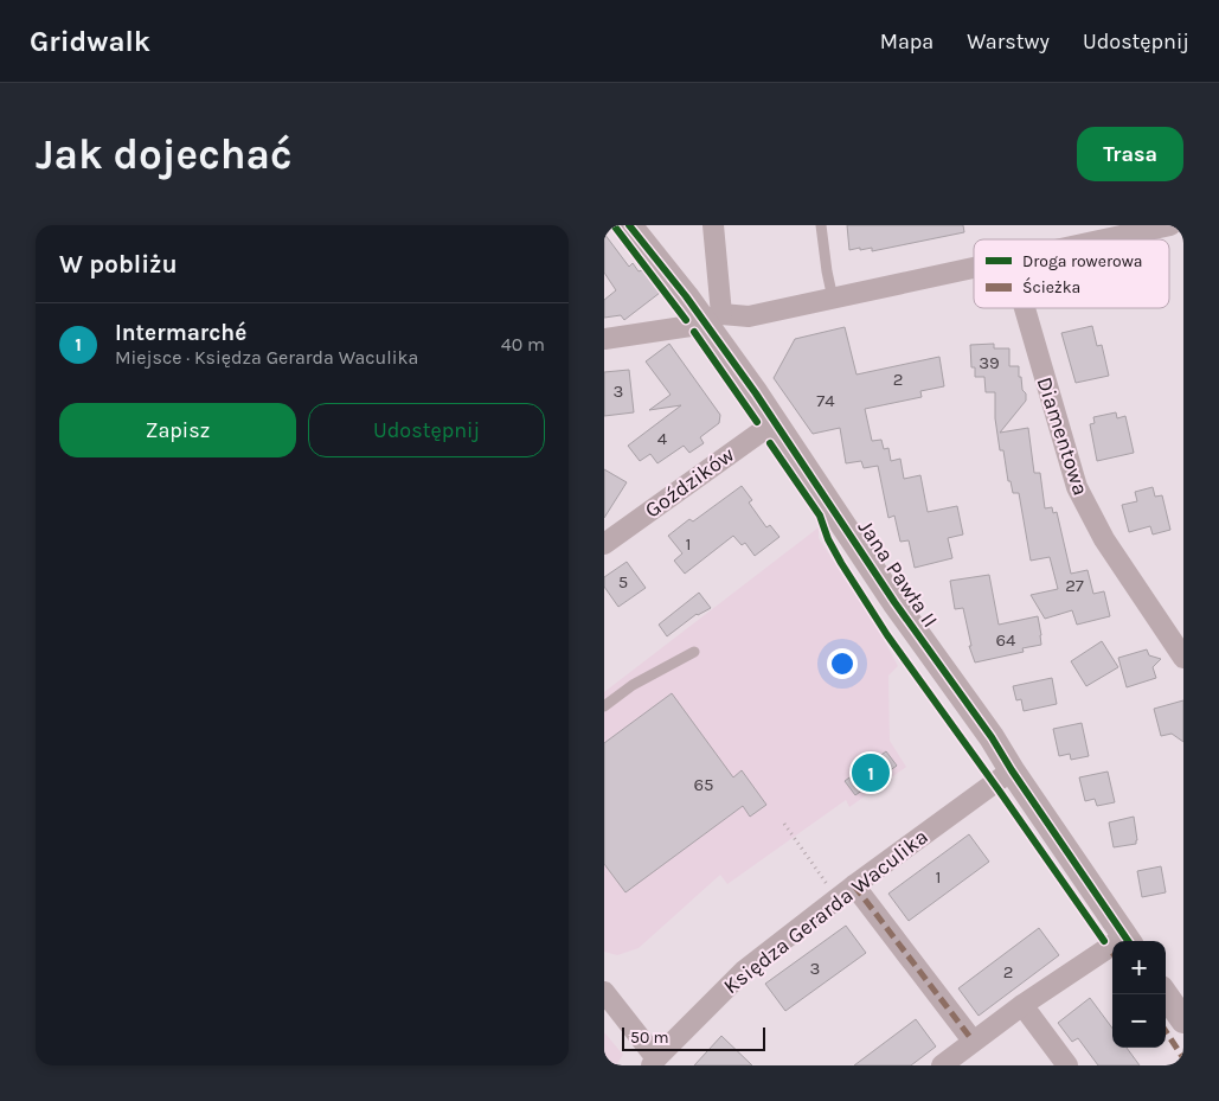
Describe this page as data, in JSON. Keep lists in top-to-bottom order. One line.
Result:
{"streets":{"street":["Diamentowa","Goździków","Jana Pawła II","Księdza Gerarda Waculika"]},"crossings":[["Goździków","Jana Pawła II"],["Jana Pawła II","Księdza Gerarda Waculika"]],"house_numbers":["39","2","3","74","4","1","5","27","64","65","1","3","2"],"legend":["Droga rowerowa","Ścieżka"],"scale_bar":"50 m","page":{"header":"Gridwalk","nav":["Mapa","Warstwy","Udostępnij"],"buttons":["Trasa",["Zapisz","Udostępnij"]],"title":"Jak dojechać","heading":"W pobliżu","list":[{"mark":"1","name":"Intermarché","note":"Miejsce · Księdza Gerarda Waculika","value":"40 m"}],"pins":"1","map_buttons":["+","−"],"scale":"50 m"}}
